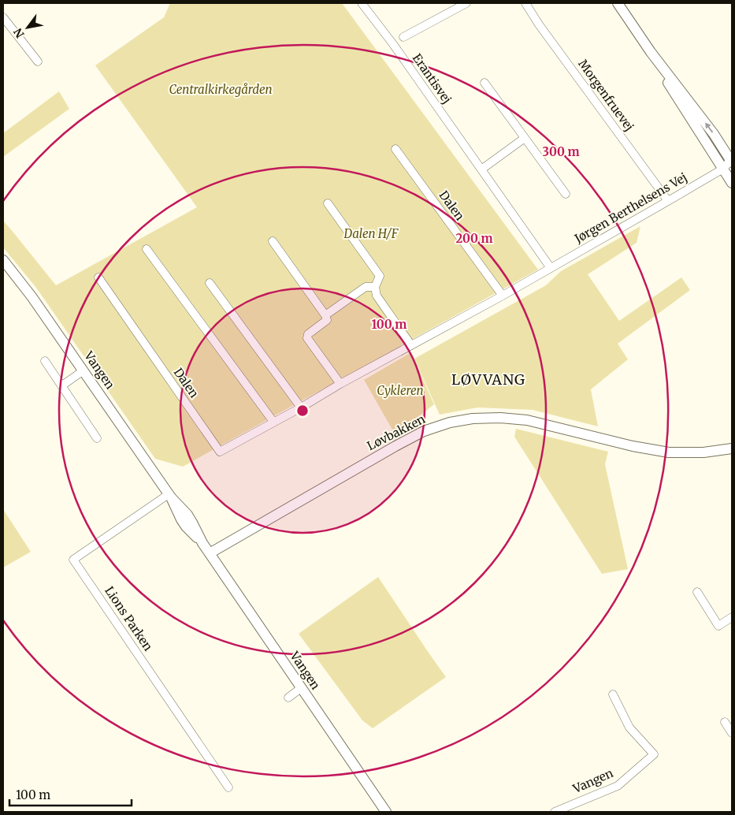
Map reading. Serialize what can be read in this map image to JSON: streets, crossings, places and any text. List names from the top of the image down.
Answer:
{
  "streets": {
    "street": [
      "Erantisvej",
      "Morgenfruevej",
      "Dalen",
      "Jørgen Berthelsens Vej",
      "Vangen",
      "Løvbakken",
      "Lions Parken"
    ]
  },
  "crossings": [
    ["Erantisvej", "Dalen"],
    ["Erantisvej", "Jørgen Berthelsens Vej"],
    ["Morgenfruevej", "Jørgen Berthelsens Vej"],
    ["Dalen", "Jørgen Berthelsens Vej"],
    ["Vangen", "Løvbakken"],
    ["Vangen", "Lions Parken"]
  ],
  "districts": ["LØVVANG"],
  "parks": ["Centralkirkegården", "Dalen H/F", "Cykleren"],
  "scale_bar": "100 m",
  "north": "bottom left",
  "rings": ["300 m", "200 m", "100 m"]
}
